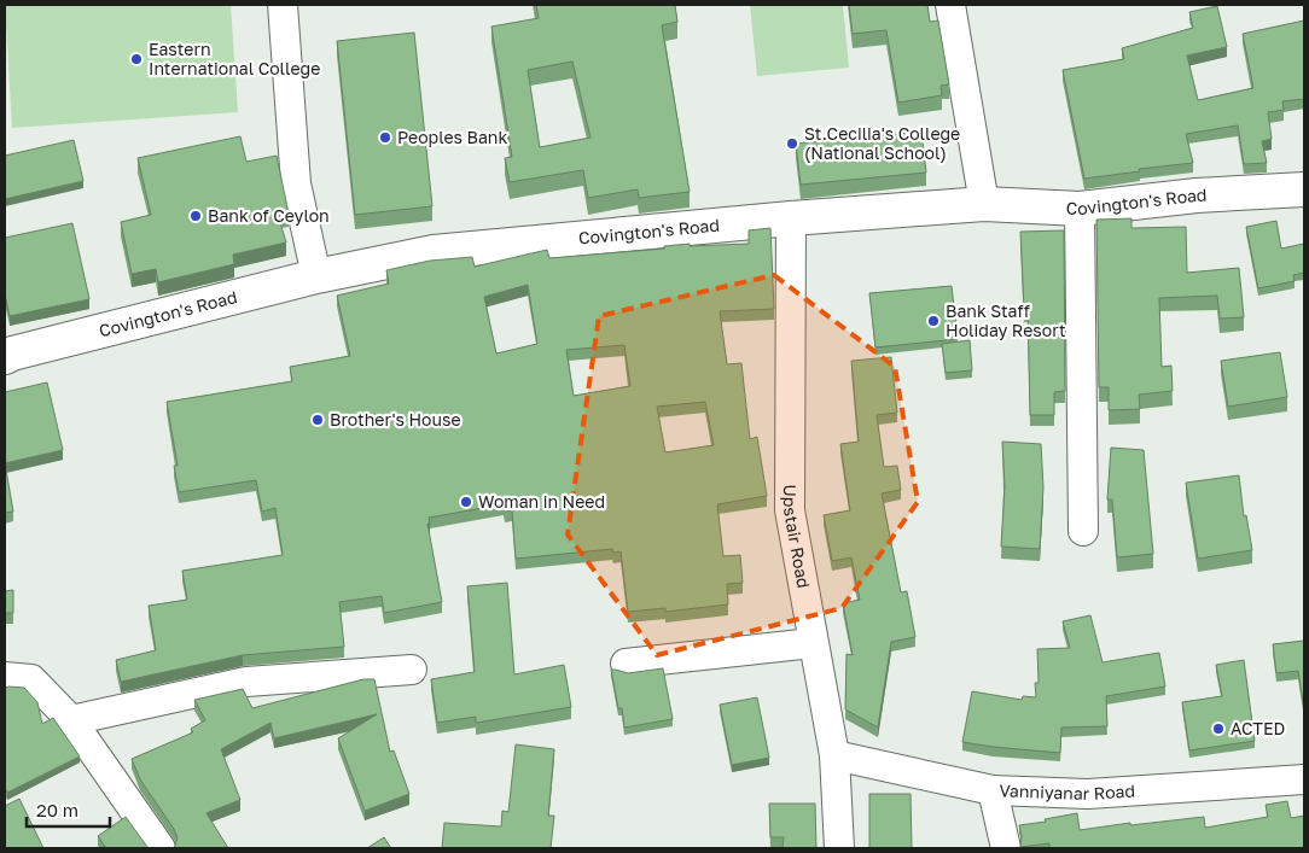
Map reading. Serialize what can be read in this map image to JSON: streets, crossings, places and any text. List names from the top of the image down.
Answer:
{
  "streets": {
    "main road": ["Covington's Road"],
    "street": ["Upstair Road", "Vanniyanar Road"]
  },
  "crossings": [
    ["Covington's Road", "Upstair Road"],
    ["Upstair Road", "Vanniyanar Road"]
  ],
  "places": [
    "Eastern International College",
    "Peoples Bank",
    "St.Cecilia's College (National School)",
    "Bank of Ceylon",
    "Bank Staff Holiday Resort",
    "Brother's House",
    "Woman in Need",
    "ACTED"
  ],
  "scale_bar": "20 m"
}
